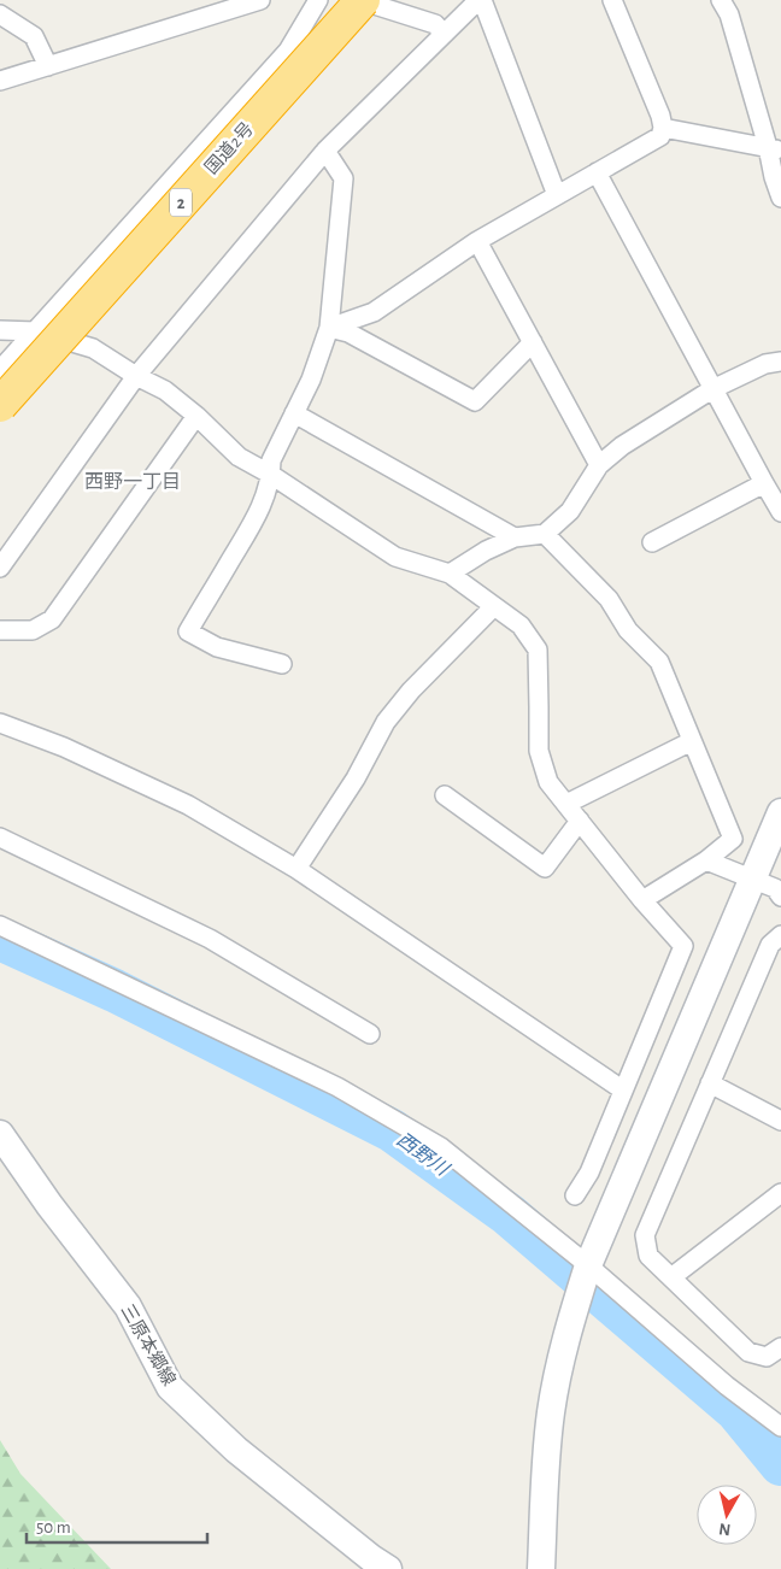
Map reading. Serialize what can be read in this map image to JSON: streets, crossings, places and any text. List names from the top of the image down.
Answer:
{
  "streets": {
    "highway": ["国道2号", "2"],
    "street": ["三原本郷線"]
  },
  "districts": ["西野一丁目"],
  "water": ["西野川"],
  "scale_bar": "50 m",
  "north": "bottom"
}
